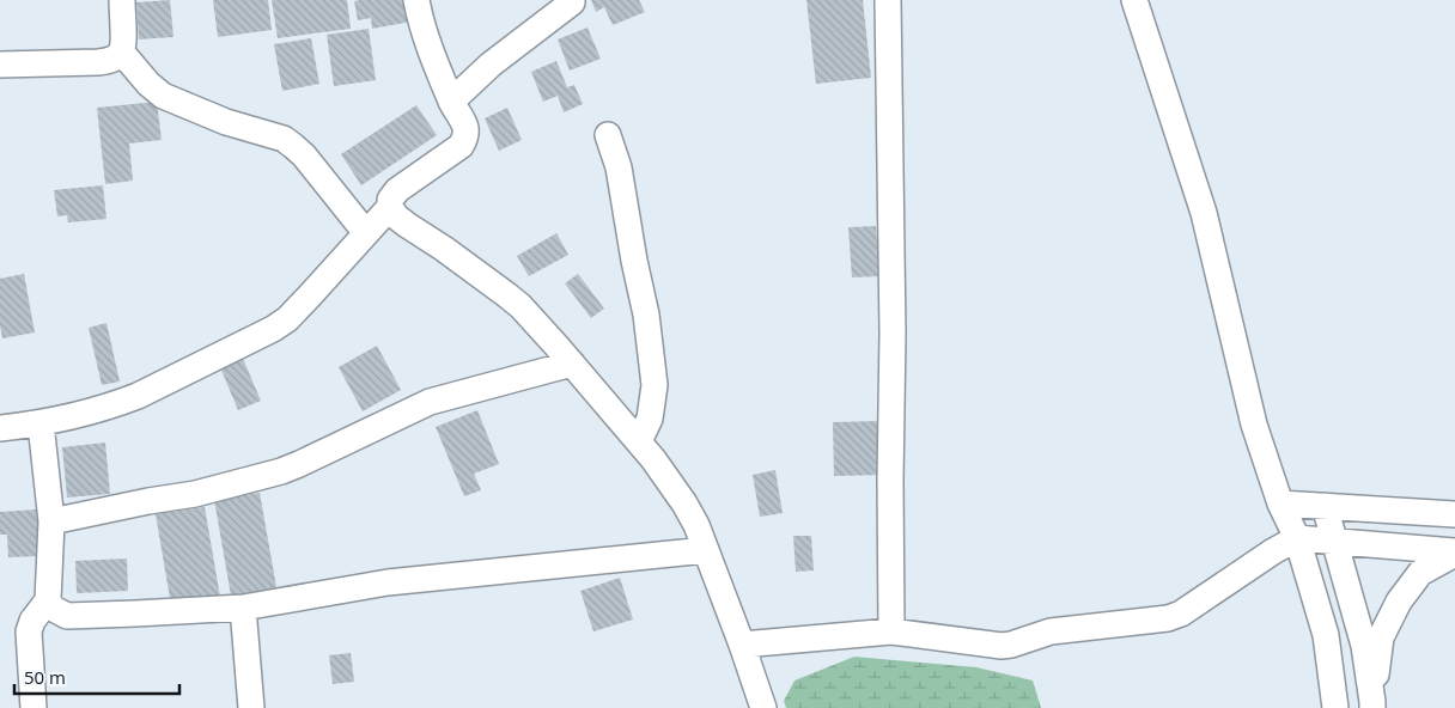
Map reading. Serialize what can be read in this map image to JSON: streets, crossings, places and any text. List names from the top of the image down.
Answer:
{
  "scale_bar": "50 m"
}
